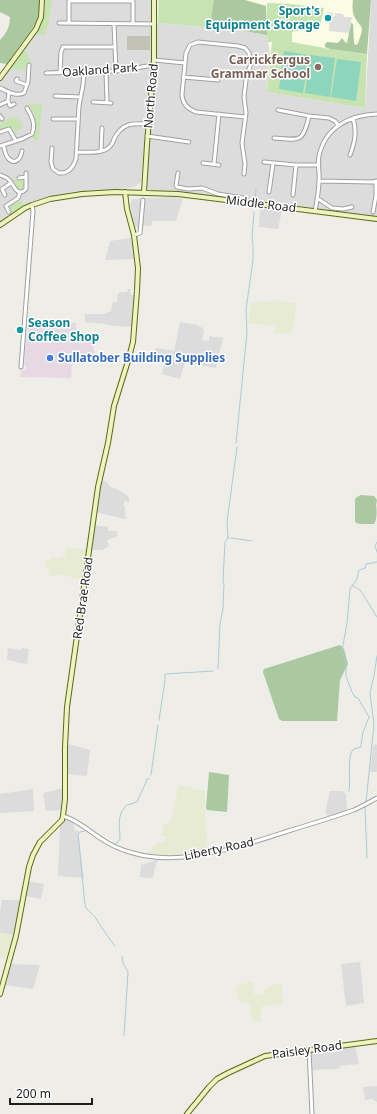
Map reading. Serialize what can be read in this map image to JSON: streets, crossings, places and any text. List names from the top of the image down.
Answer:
{
  "streets": {
    "street": [
      "Oakland Park",
      "North Road",
      "Middle Road",
      "Red Brae Road",
      "Liberty Road",
      "Paisley Road"
    ]
  },
  "crossings": [
    ["Oakland Park", "North Road"],
    ["North Road", "Middle Road"],
    ["Middle Road", "Red Brae Road"],
    ["Red Brae Road", "Liberty Road"]
  ],
  "places": [
    "Sport's Equipment Storage",
    "Carrickfergus Grammar School",
    "Season Coffee Shop",
    "Sullatober Building Supplies"
  ],
  "scale_bar": "200 m"
}
